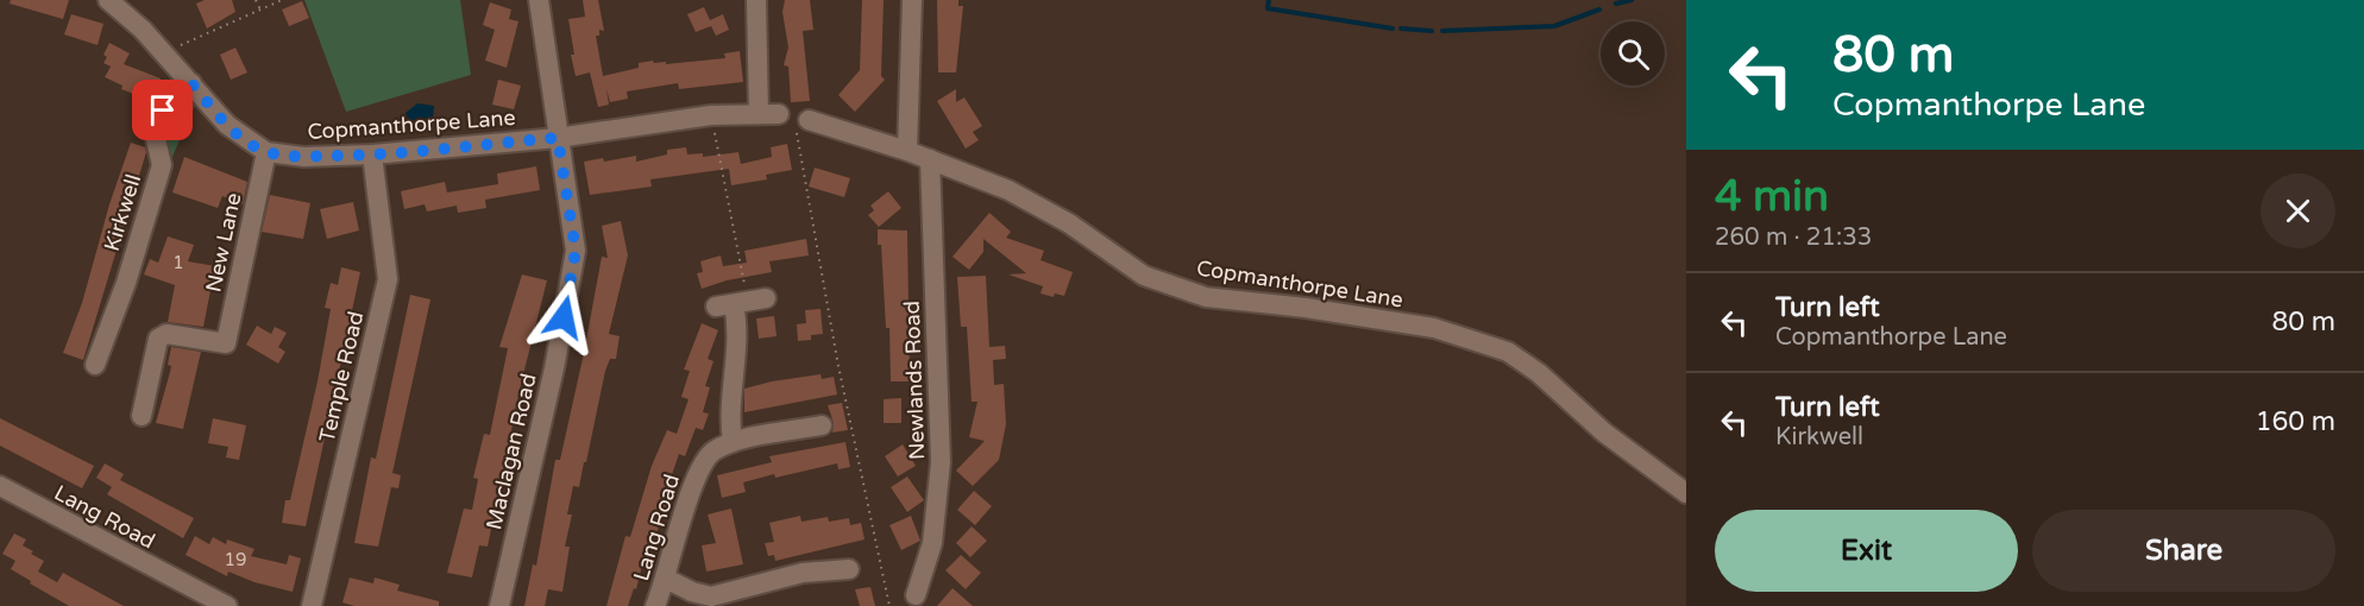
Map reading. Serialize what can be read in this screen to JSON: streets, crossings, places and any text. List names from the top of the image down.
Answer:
{
  "streets": {
    "street": [
      "Copmanthorpe Lane",
      "Kirkwell",
      "New Lane",
      "Temple Road",
      "Newlands Road",
      "Maclagan Road",
      "Lang Road"
    ]
  },
  "crossings": [
    ["Copmanthorpe Lane", "Kirkwell"],
    ["Copmanthorpe Lane", "New Lane"],
    ["Copmanthorpe Lane", "Temple Road"],
    ["Copmanthorpe Lane", "Newlands Road"],
    ["Copmanthorpe Lane", "Maclagan Road"]
  ],
  "house_numbers": ["1", "19"],
  "page": {
    "turn": ["80 m", "Copmanthorpe Lane"],
    "heading": ["4 min", "260 m · 21:33"],
    "list": [
      {
        "name": "Turn left",
        "note": "Copmanthorpe Lane",
        "value": "80 m"
      },
      {
        "name": "Turn left",
        "note": "Kirkwell",
        "value": "160 m"
      }
    ],
    "buttons": ["Exit", "Share"]
  }
}
